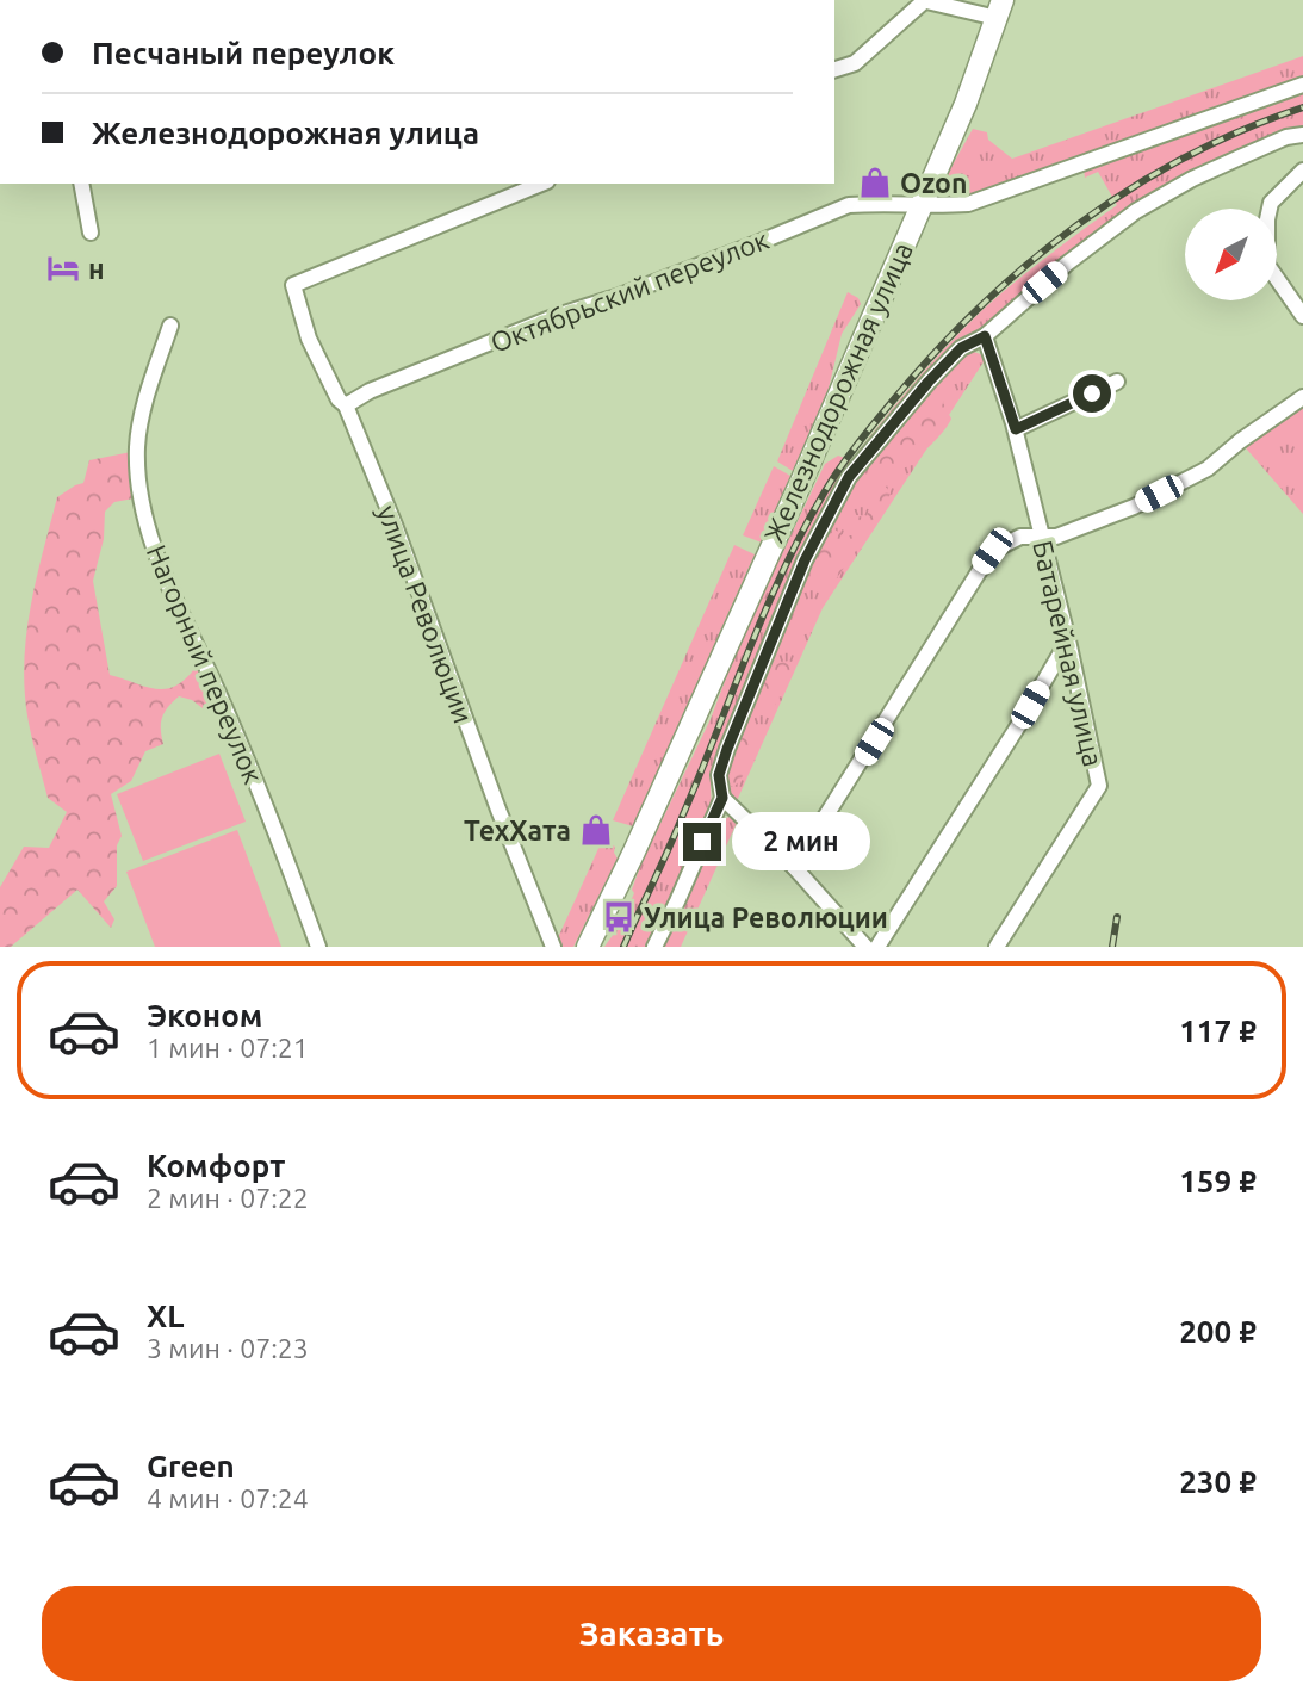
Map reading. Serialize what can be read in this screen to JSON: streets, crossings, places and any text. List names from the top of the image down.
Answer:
{
  "streets": {
    "main road": ["Железнодорожная улица"],
    "street": [
      "Октябрьский переулок",
      "улица Революции",
      "Батарейная улица",
      "Нагорный переулок"
    ]
  },
  "crossings": [
    ["Октябрьский переулок", "Железнодорожная улица"],
    ["Октябрьский переулок", "улица Революции"],
    ["Железнодорожная улица", "Батарейная улица"]
  ],
  "places": {
    "shop": ["Ozon", "ТехХата"],
    "hotel": ["н"],
    "bus stop": ["Улица Революции"]
  },
  "north": "bottom left",
  "page": {
    "banner": ["Песчаный переулок", "Железнодорожная улица"],
    "bubble": "2 мин",
    "list": [
      {
        "name": "Эконом",
        "note": "1 мин · 07:21",
        "value": "117 ₽"
      },
      {
        "name": "Комфорт",
        "note": "2 мин · 07:22",
        "value": "159 ₽"
      },
      {
        "name": "XL",
        "note": "3 мин · 07:23",
        "value": "200 ₽"
      },
      {
        "name": "Green",
        "note": "4 мин · 07:24",
        "value": "230 ₽"
      }
    ],
    "buttons": "Заказать"
  }
}
